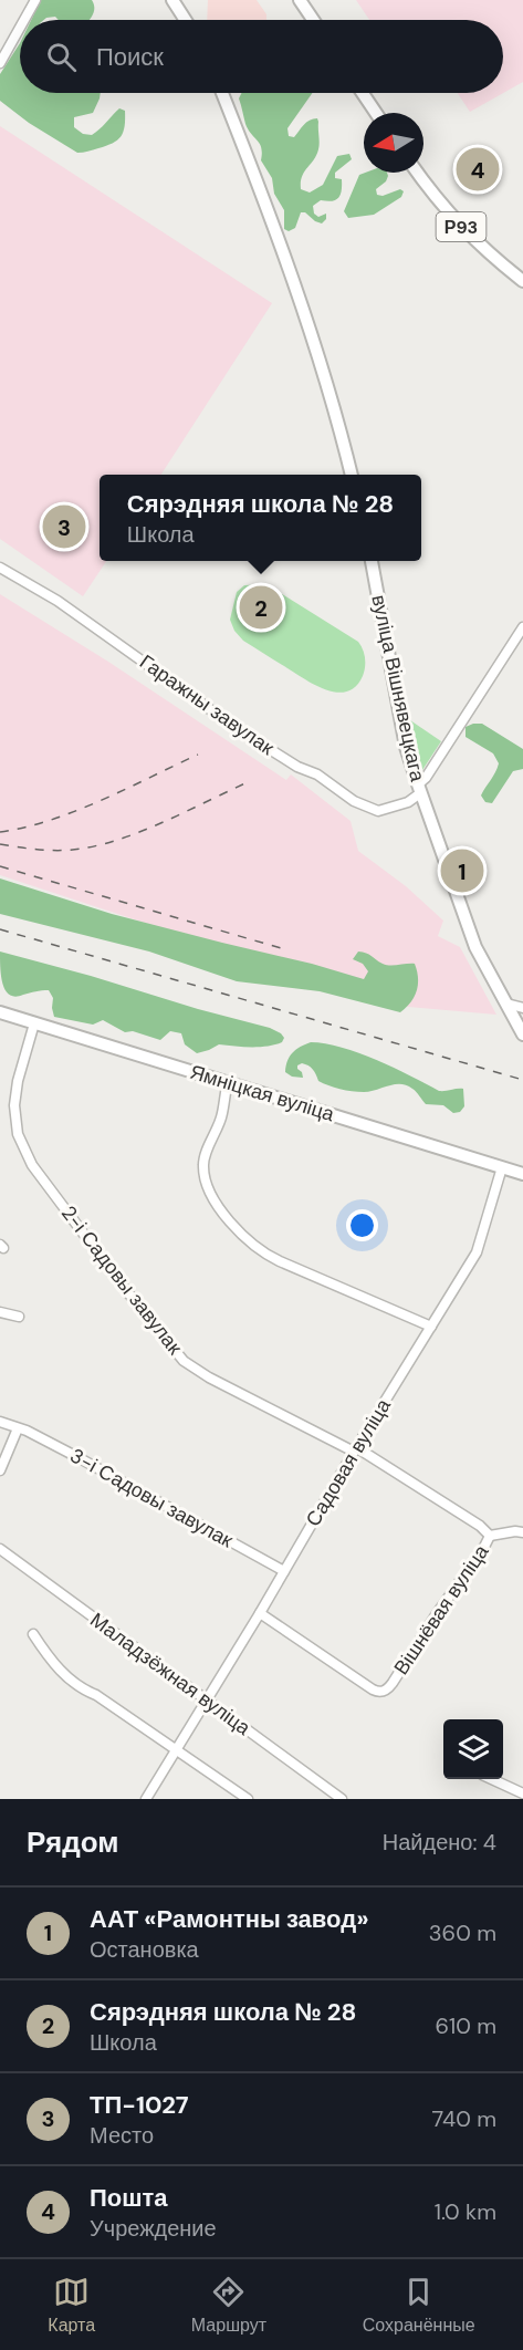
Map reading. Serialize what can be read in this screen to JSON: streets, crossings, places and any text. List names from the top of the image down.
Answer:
{
  "streets": {
    "main road": ["Р93", "вуліца Вішнявецкага", "Ямніцкая вуліца"],
    "street": [
      "Гаражны завулак",
      "2-і Садовы завулак",
      "Садовая вуліца",
      "3-і Садовы завулак",
      "Вішнёвая вуліца",
      "Маладзёжная вуліца"
    ]
  },
  "crossings": [
    ["вуліца Вішнявецкага", "Гаражны завулак"],
    ["Ямніцкая вуліца", "2-і Садовы завулак"],
    ["Ямніцкая вуліца", "Садовая вуліца"],
    ["2-і Садовы завулак", "Садовая вуліца"],
    ["2-і Садовы завулак", "Вішнёвая вуліца"],
    ["Садовая вуліца", "3-і Садовы завулак"],
    ["Садовая вуліца", "Вішнёвая вуліца"],
    ["Садовая вуліца", "Маладзёжная вуліца"]
  ],
  "north": "left",
  "page": {
    "search": "Поиск",
    "pins": [
      "4",
      "3",
      "2",
      "1"
    ],
    "popup": ["Сярэдняя школа № 28", "Школа"],
    "heading": ["Рядом", "Найдено: 4"],
    "list": [
      {
        "mark": "1",
        "name": "ААТ «Рамонтны завод»",
        "note": "Остановка",
        "value": "360 m"
      },
      {
        "mark": "2",
        "name": "Сярэдняя школа № 28",
        "note": "Школа",
        "value": "610 m"
      },
      {
        "mark": "3",
        "name": "ТП-1027",
        "note": "Место",
        "value": "740 m"
      },
      {
        "mark": "4",
        "name": "Пошта",
        "note": "Учреждение",
        "value": "1.0 km"
      }
    ],
    "nav": ["Карта", "Маршрут", "Сохранённые"]
  }
}
